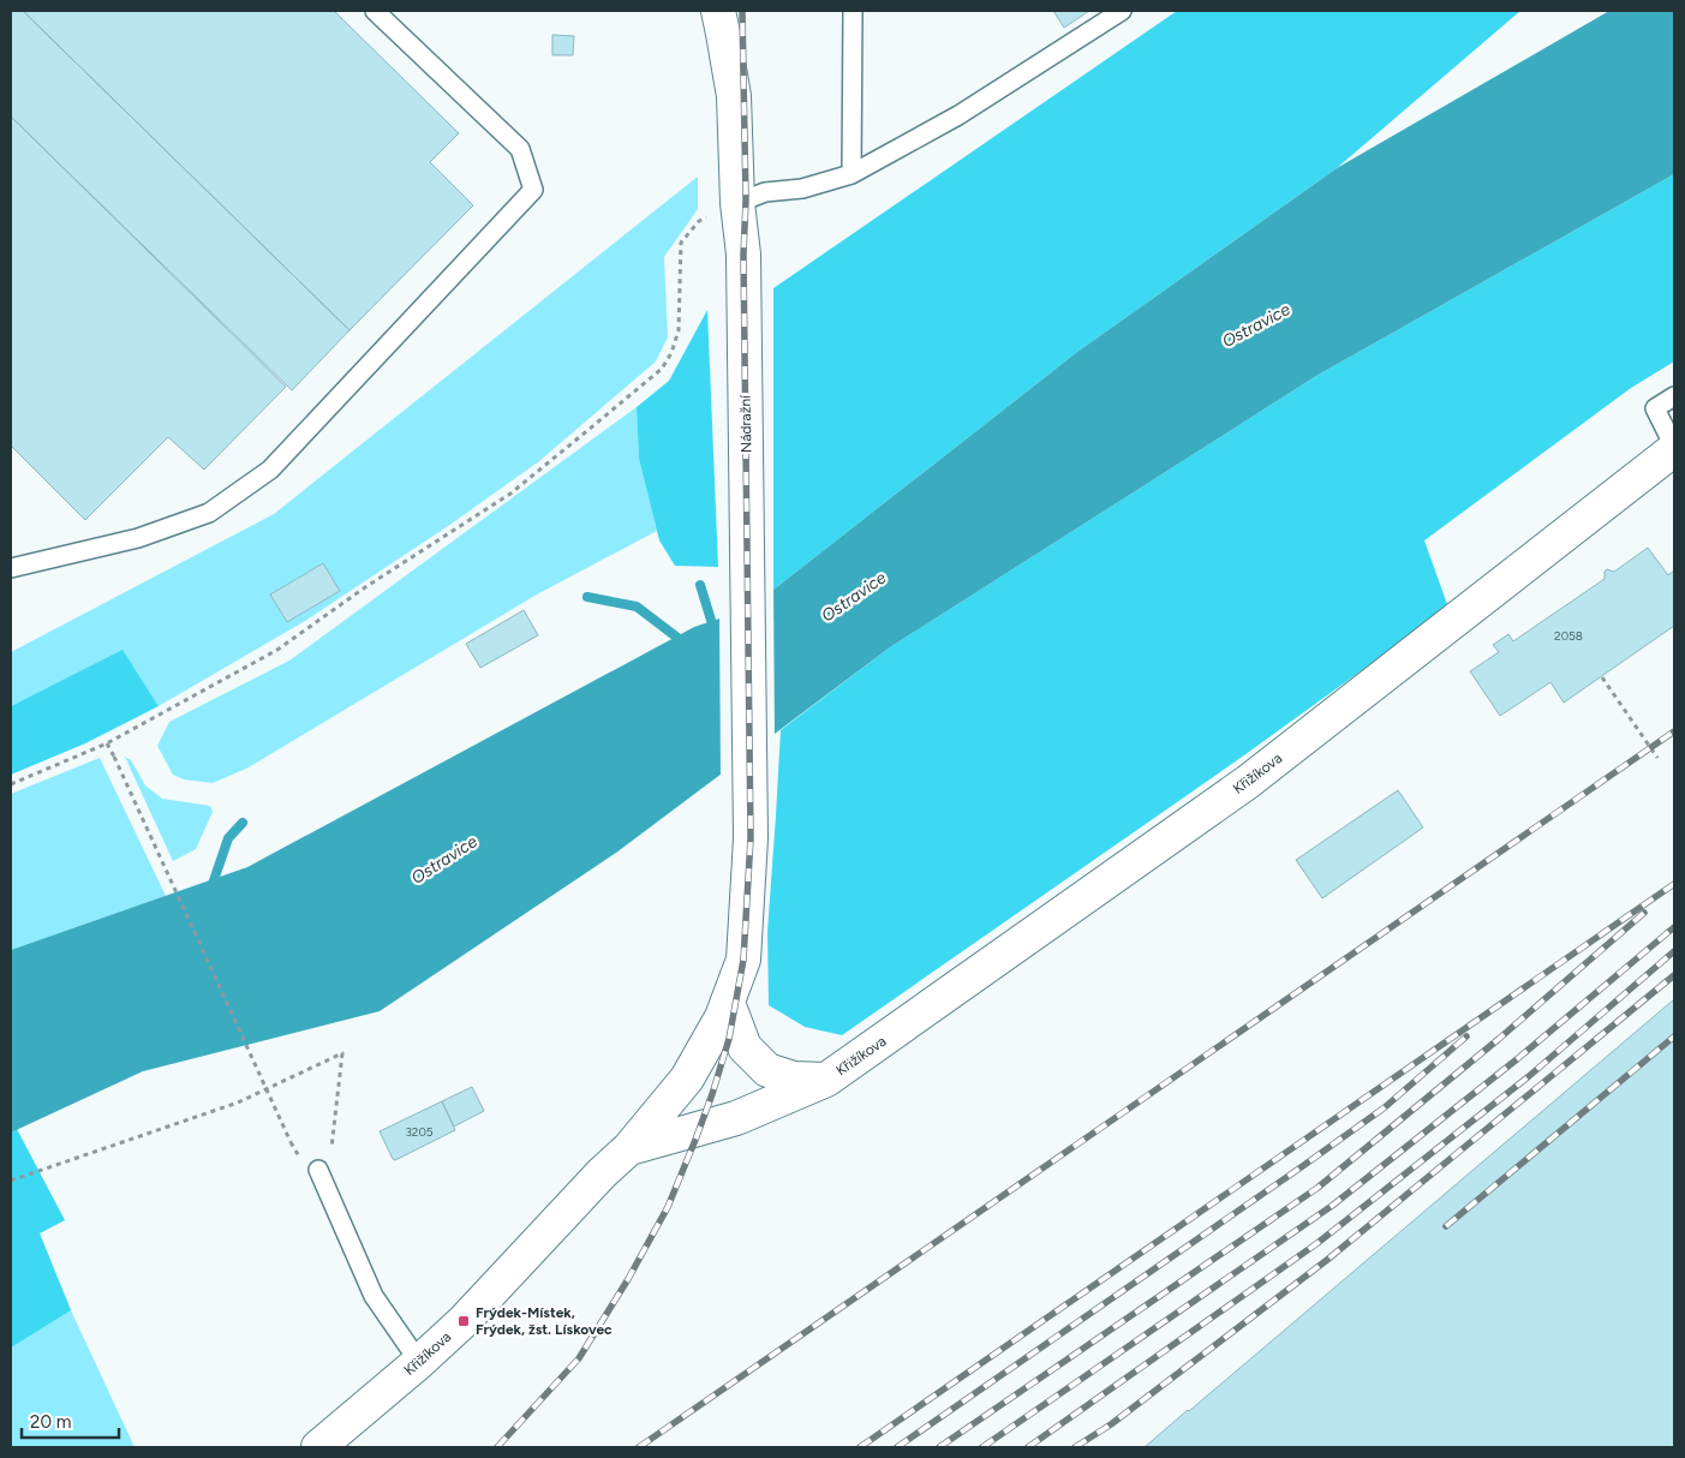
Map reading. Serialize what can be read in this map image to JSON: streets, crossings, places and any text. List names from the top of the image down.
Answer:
{
  "streets": {
    "street": ["Nádražní", "Křižíkova"]
  },
  "crossings": [
    ["Nádražní", "Křižíkova"]
  ],
  "water": ["Ostravice"],
  "places": {
    "transit": ["Frýdek-Místek, Frýdek, žst. Lískovec"]
  },
  "house_numbers": ["2058", "3205"],
  "scale_bar": "20 m"
}
